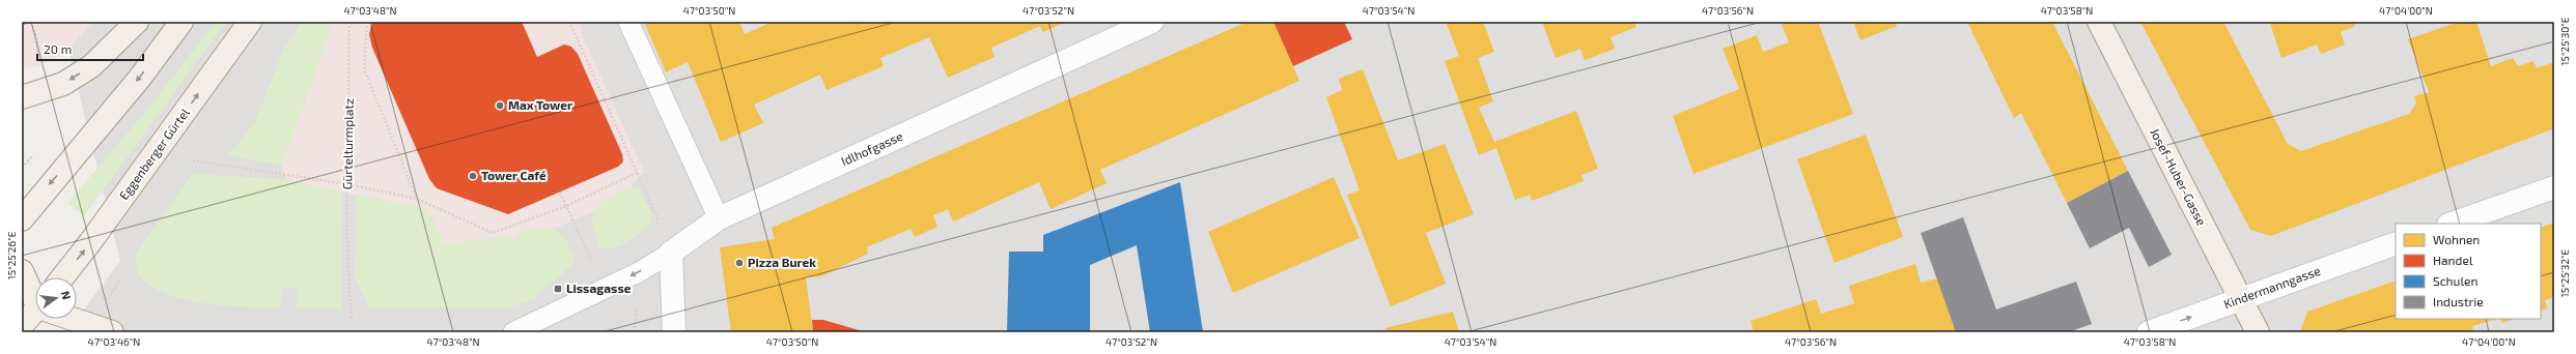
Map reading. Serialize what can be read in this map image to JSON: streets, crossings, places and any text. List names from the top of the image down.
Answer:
{
  "streets": {
    "main road": ["Eggenberger Gürtel", "Josef-Huber-Gasse"],
    "street": ["Idlhofgasse", "Kindermanngasse"],
    "path": ["Gürtelturmplatz"]
  },
  "crossings": [
    ["Josef-Huber-Gasse", "Kindermanngasse"]
  ],
  "one_way": ["Kindermanngasse"],
  "places": {
    "other": ["Max Tower", "Tower Café", "Pizza Burek"],
    "transit": ["Lissagasse"]
  },
  "legend": [
    "Wohnen",
    "Handel",
    "Schulen",
    "Industrie"
  ],
  "scale_bar": "20 m",
  "north": "right",
  "coordinates": [
    "47°03'48\"N",
    "47°03'50\"N",
    "47°03'52\"N",
    "47°03'54\"N",
    "47°03'56\"N",
    "47°03'58\"N",
    "47°04'00\"N",
    "15°25'30\"E",
    "15°25'26\"E",
    "15°25'32\"E",
    "47°03'46\"N"
  ]
}
